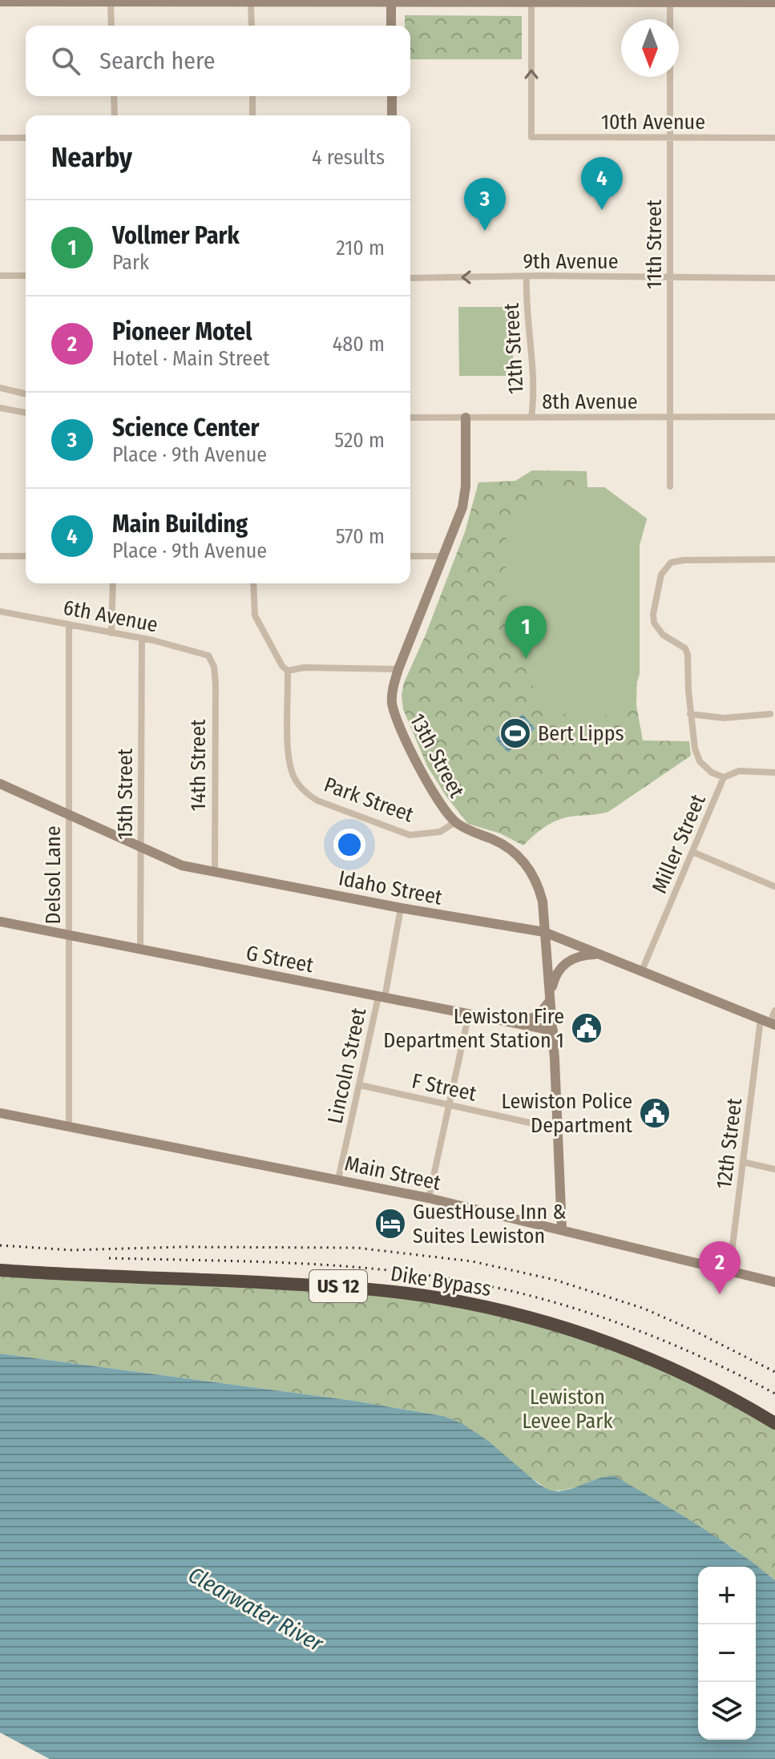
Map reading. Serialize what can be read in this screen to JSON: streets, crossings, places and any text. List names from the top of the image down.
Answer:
{
  "streets": {
    "highway": ["Dike Bypass", "US 12"],
    "street": [
      "10th Avenue",
      "11th Street",
      "9th Avenue",
      "12th Street",
      "8th Avenue",
      "6th Avenue",
      "13th Street",
      "14th Street",
      "15th Street",
      "Park Street",
      "Miller Street",
      "Delsol Lane",
      "Idaho Street",
      "G Street",
      "Lincoln Street",
      "F Street",
      "Main Street"
    ]
  },
  "crossings": [
    ["10th Avenue", "11th Street"],
    ["11th Street", "9th Avenue"],
    ["11th Street", "8th Avenue"],
    ["9th Avenue", "12th Street"],
    ["12th Street", "8th Avenue"],
    ["12th Street", "Idaho Street"],
    ["12th Street", "Main Street"],
    ["8th Avenue", "13th Street"],
    ["6th Avenue", "14th Street"],
    ["6th Avenue", "15th Street"],
    ["6th Avenue", "Delsol Lane"],
    ["13th Street", "Park Street"],
    ["13th Street", "Idaho Street"],
    ["13th Street", "G Street"],
    ["13th Street", "F Street"],
    ["13th Street", "Main Street"],
    ["14th Street", "Idaho Street"],
    ["15th Street", "Idaho Street"],
    ["15th Street", "G Street"],
    ["Miller Street", "Idaho Street"],
    ["Delsol Lane", "Idaho Street"],
    ["Delsol Lane", "G Street"],
    ["Delsol Lane", "Main Street"],
    ["Idaho Street", "Lincoln Street"],
    ["G Street", "Lincoln Street"],
    ["Lincoln Street", "F Street"],
    ["Lincoln Street", "Main Street"]
  ],
  "water": ["Clearwater River"],
  "parks": ["Lewiston Levee Park"],
  "places": {
    "sports": ["Bert Lipps"],
    "public building": ["Lewiston Fire Department Station 1", "Lewiston Police Department"],
    "hotel": ["GuestHouse Inn & Suites Lewiston"]
  },
  "north": "bottom",
  "page": {
    "search": "Search here",
    "heading": ["Nearby", "4 results"],
    "pins": [
      "4",
      "3",
      "1",
      "2"
    ],
    "list": [
      {
        "mark": "1",
        "name": "Vollmer Park",
        "note": "Park",
        "value": "210 m"
      },
      {
        "mark": "2",
        "name": "Pioneer Motel",
        "note": "Hotel · Main Street",
        "value": "480 m"
      },
      {
        "mark": "3",
        "name": "Science Center",
        "note": "Place · 9th Avenue",
        "value": "520 m"
      },
      {
        "mark": "4",
        "name": "Main Building",
        "note": "Place · 9th Avenue",
        "value": "570 m"
      }
    ],
    "map_buttons": ["+", "−"]
  }
}
